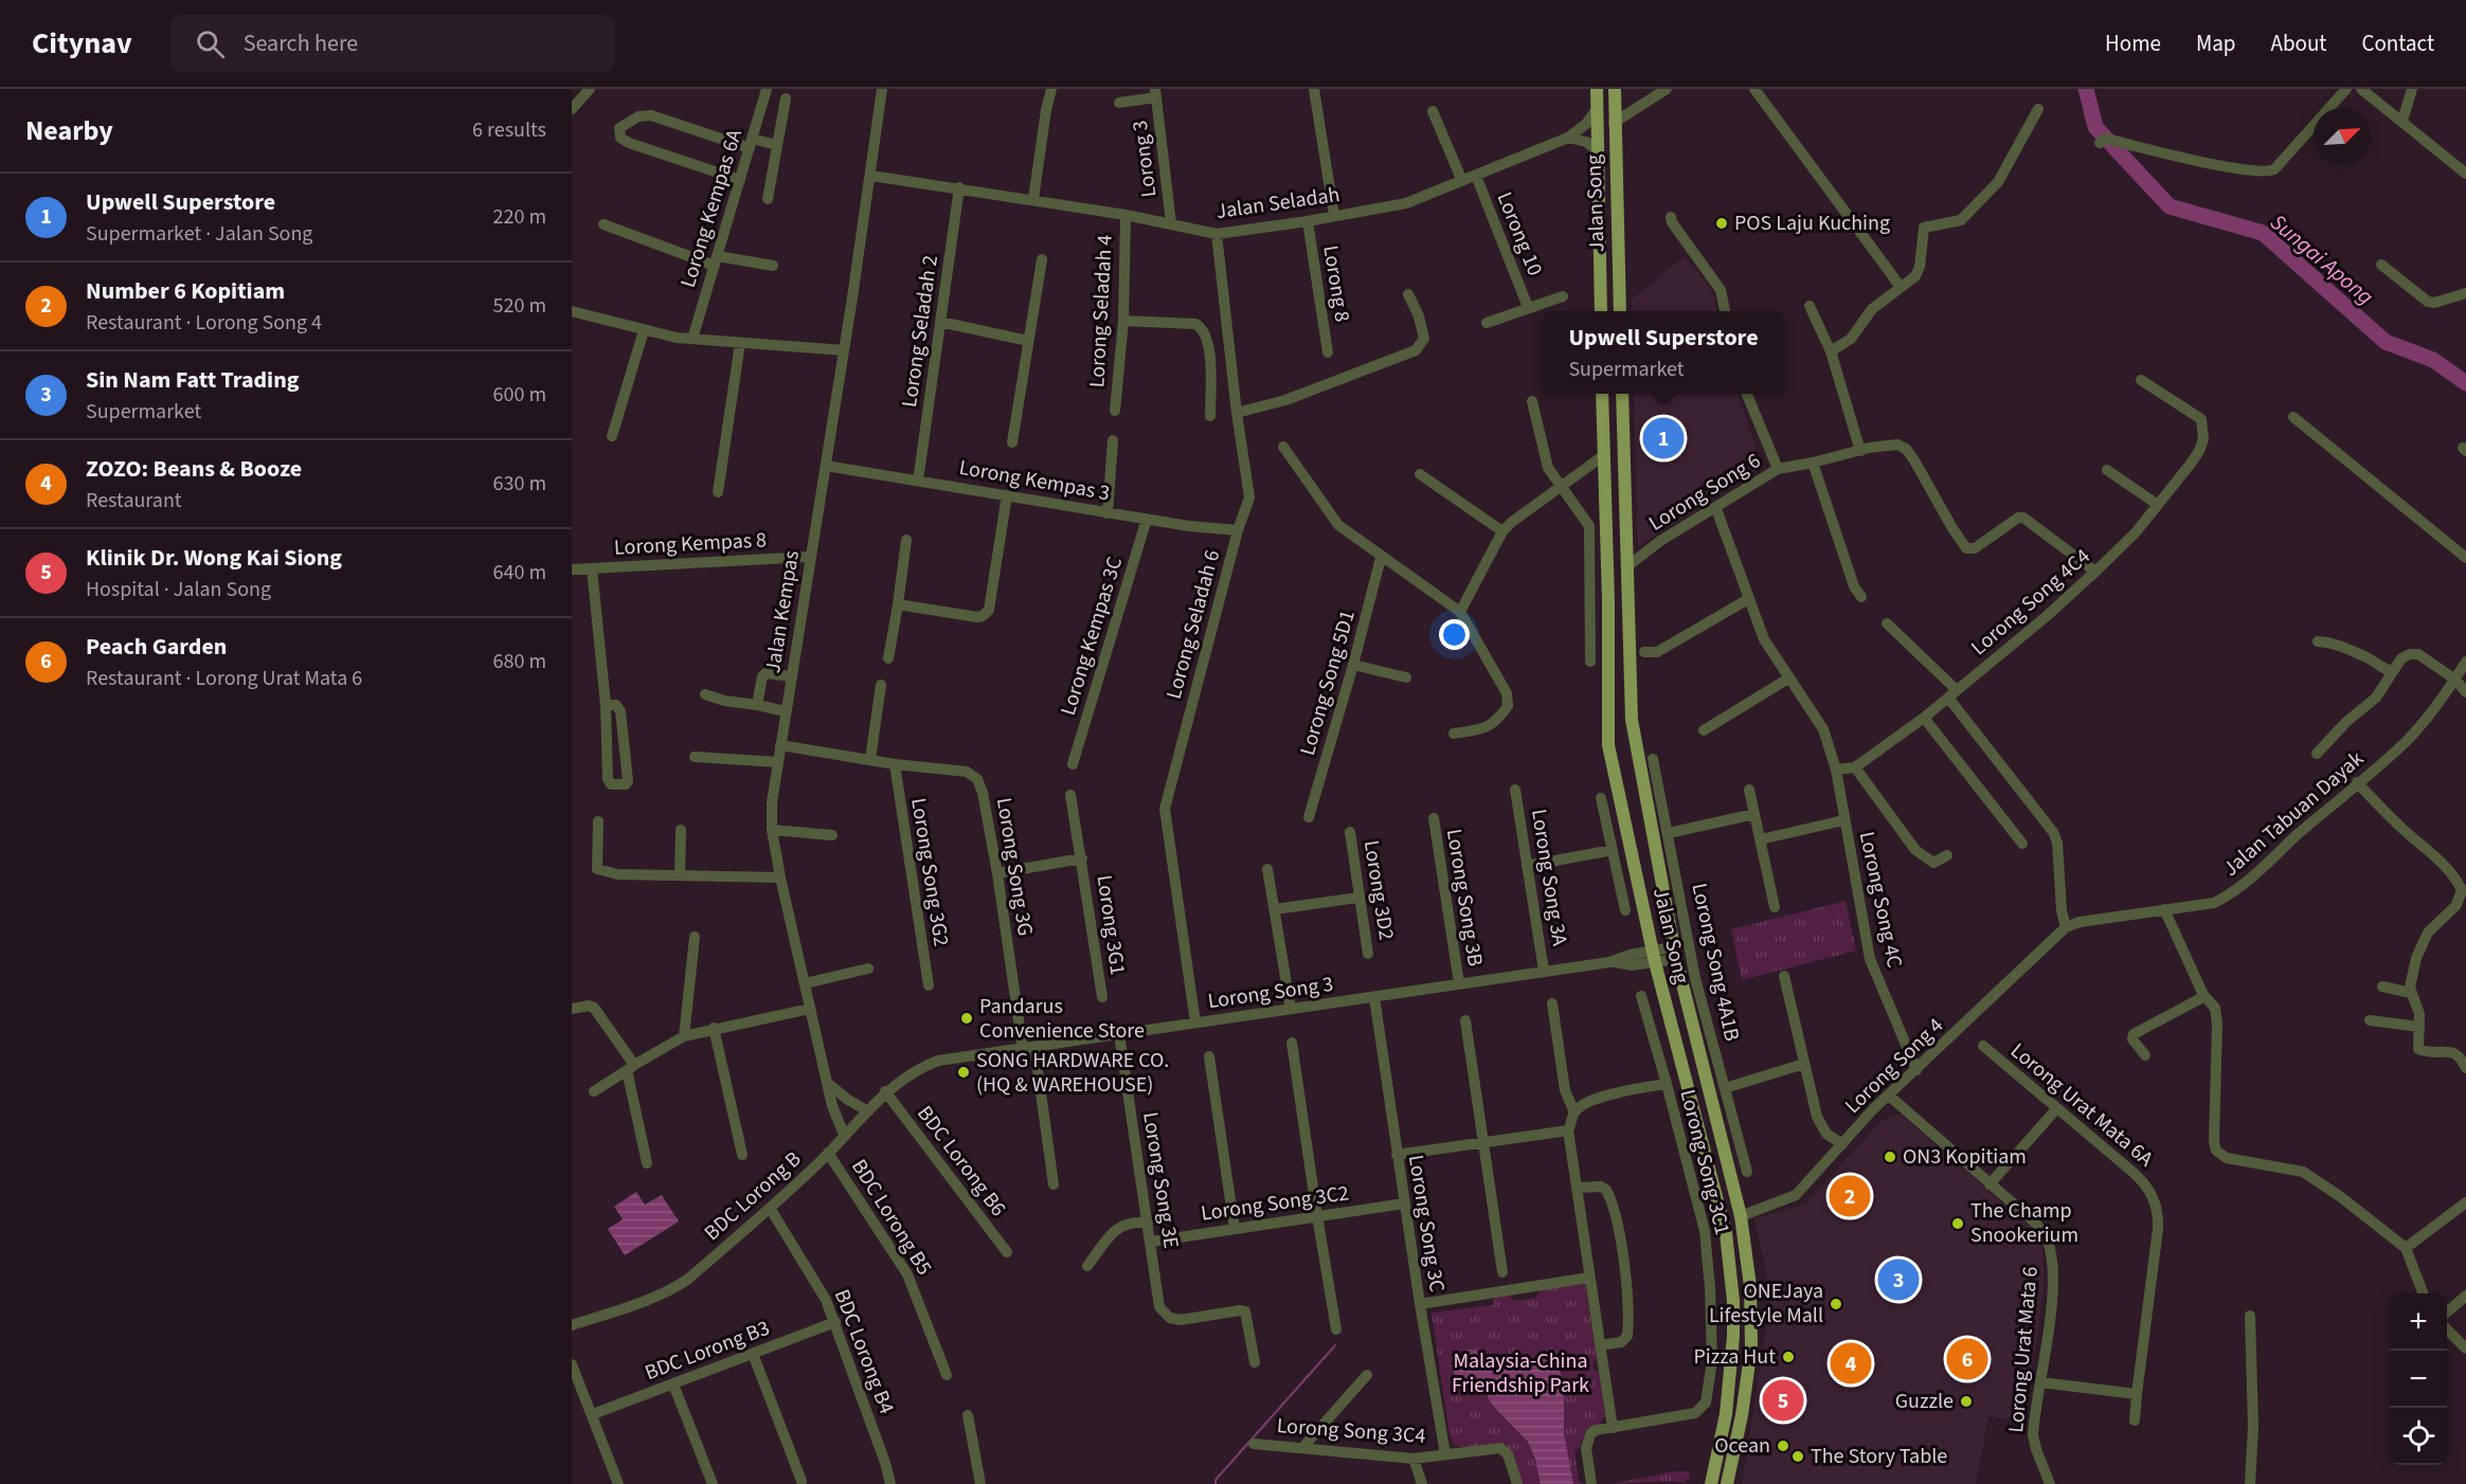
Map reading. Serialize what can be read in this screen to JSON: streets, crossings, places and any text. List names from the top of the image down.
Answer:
{
  "streets": {
    "main road": ["Jalan Song"],
    "street": [
      "Lorong 3",
      "Jalan Seladah",
      "Lorong Kempas 6A",
      "Lorong 10",
      "Lorong 8",
      "Lorong Seladah 4",
      "Lorong Seladah 2",
      "Lorong Kempas 3",
      "Lorong Song 6",
      "Lorong Kempas 8",
      "Lorong Song 4C4",
      "Jalan Kempas",
      "Lorong Seladah 6",
      "Lorong Kempas 3C",
      "Lorong Song 5D1",
      "Jalan Tabuan Dayak",
      "Lorong Song 3G",
      "Lorong Song 3G2",
      "Lorong Song 3A",
      "Lorong 3D2",
      "Lorong Song 3B",
      "Lorong Song 4C",
      "Lorong 3G1",
      "Lorong Song 4A1B",
      "Lorong Song 3",
      "Lorong Song 4",
      "Lorong Urat Mata 6A",
      "BDC Lorong B6",
      "Lorong Song 3C1",
      "Lorong Song 3E",
      "BDC Lorong B",
      "Lorong Song 3C2",
      "BDC Lorong B5",
      "Lorong Song 3C",
      "Lorong Urat Mata 6",
      "BDC Lorong B3",
      "BDC Lorong B4",
      "Lorong Song 3C4"
    ]
  },
  "crossings": [
    ["Lorong 3", "Jalan Seladah"],
    ["Jalan Seladah", "Jalan Song"],
    ["Jalan Seladah", "Lorong 10"],
    ["Jalan Seladah", "Lorong 8"],
    ["Jalan Seladah", "Lorong Seladah 4"],
    ["Jalan Seladah", "Lorong Seladah 2"],
    ["Jalan Seladah", "Jalan Kempas"],
    ["Jalan Seladah", "Lorong Seladah 6"],
    ["Jalan Song", "Lorong Song 6"],
    ["Jalan Song", "Lorong Song 3"],
    ["Jalan Song", "Lorong Song 4"],
    ["Lorong Seladah 2", "Lorong Kempas 3"],
    ["Lorong Kempas 3", "Jalan Kempas"],
    ["Lorong Kempas 3", "Lorong Seladah 6"],
    ["Lorong Kempas 3", "Lorong Kempas 3C"],
    ["Lorong Song 6", "Lorong Song 4C4"],
    ["Lorong Song 6", "Lorong Song 4C"],
    ["Lorong Kempas 8", "Jalan Kempas"],
    ["Lorong Song 4C4", "Lorong Song 4C"],
    ["Jalan Kempas", "Lorong Song 3G"],
    ["Jalan Kempas", "BDC Lorong B"],
    ["Lorong Seladah 6", "Lorong Song 3"],
    ["Jalan Tabuan Dayak", "Lorong Song 4"],
    ["Lorong Song 3G", "Lorong Song 3G2"],
    ["Lorong Song 3G", "Lorong 3G1"],
    ["Lorong Song 3G", "Lorong Song 3"],
    ["Lorong Song 3A", "Lorong Song 3"],
    ["Lorong Song 3B", "Lorong Song 3"],
    ["Lorong Song 4C", "Lorong Song 4"],
    ["Lorong Song 3", "Lorong Song 3E"],
    ["Lorong Song 3", "BDC Lorong B"],
    ["Lorong Song 3", "Lorong Song 3C"],
    ["Lorong Song 4", "Lorong Urat Mata 6"],
    ["BDC Lorong B6", "BDC Lorong B"],
    ["Lorong Song 3E", "Lorong Song 3C2"],
    ["BDC Lorong B", "BDC Lorong B5"],
    ["BDC Lorong B", "BDC Lorong B4"],
    ["Lorong Song 3C2", "Lorong Song 3C"],
    ["Lorong Song 3C", "Lorong Song 3C4"],
    ["BDC Lorong B3", "BDC Lorong B4"]
  ],
  "water": ["Sungai Apong"],
  "parks": ["Malaysia-China Friendship Park"],
  "places": [
    "POS Laju Kuching",
    "Pandarus Convenience Store",
    "SONG HARDWARE CO. (HQ & WAREHOUSE)",
    "ON3 Kopitiam",
    "The Champ Snookerium",
    "ONEJaya Lifestyle Mall",
    "Pizza Hut",
    "Guzzle",
    "Ocean",
    "The Story Table"
  ],
  "north": "top right",
  "page": {
    "header": "Citynav",
    "search": "Search here",
    "nav": [
      "Home",
      "Map",
      "About",
      "Contact"
    ],
    "heading": ["Nearby", "6 results"],
    "list": [
      {
        "mark": "1",
        "name": "Upwell Superstore",
        "note": "Supermarket · Jalan Song",
        "value": "220 m"
      },
      {
        "mark": "2",
        "name": "Number 6 Kopitiam",
        "note": "Restaurant · Lorong Song 4",
        "value": "520 m"
      },
      {
        "mark": "3",
        "name": "Sin Nam Fatt Trading",
        "note": "Supermarket",
        "value": "600 m"
      },
      {
        "mark": "4",
        "name": "ZOZO: Beans & Booze",
        "note": "Restaurant",
        "value": "630 m"
      },
      {
        "mark": "5",
        "name": "Klinik Dr. Wong Kai Siong",
        "note": "Hospital · Jalan Song",
        "value": "640 m"
      },
      {
        "mark": "6",
        "name": "Peach Garden",
        "note": "Restaurant · Lorong Urat Mata 6",
        "value": "680 m"
      }
    ],
    "popup": ["Upwell Superstore", "Supermarket"],
    "pins": [
      "1",
      "2",
      "3",
      "6",
      "4",
      "5"
    ],
    "map_buttons": ["+", "−"]
  }
}
